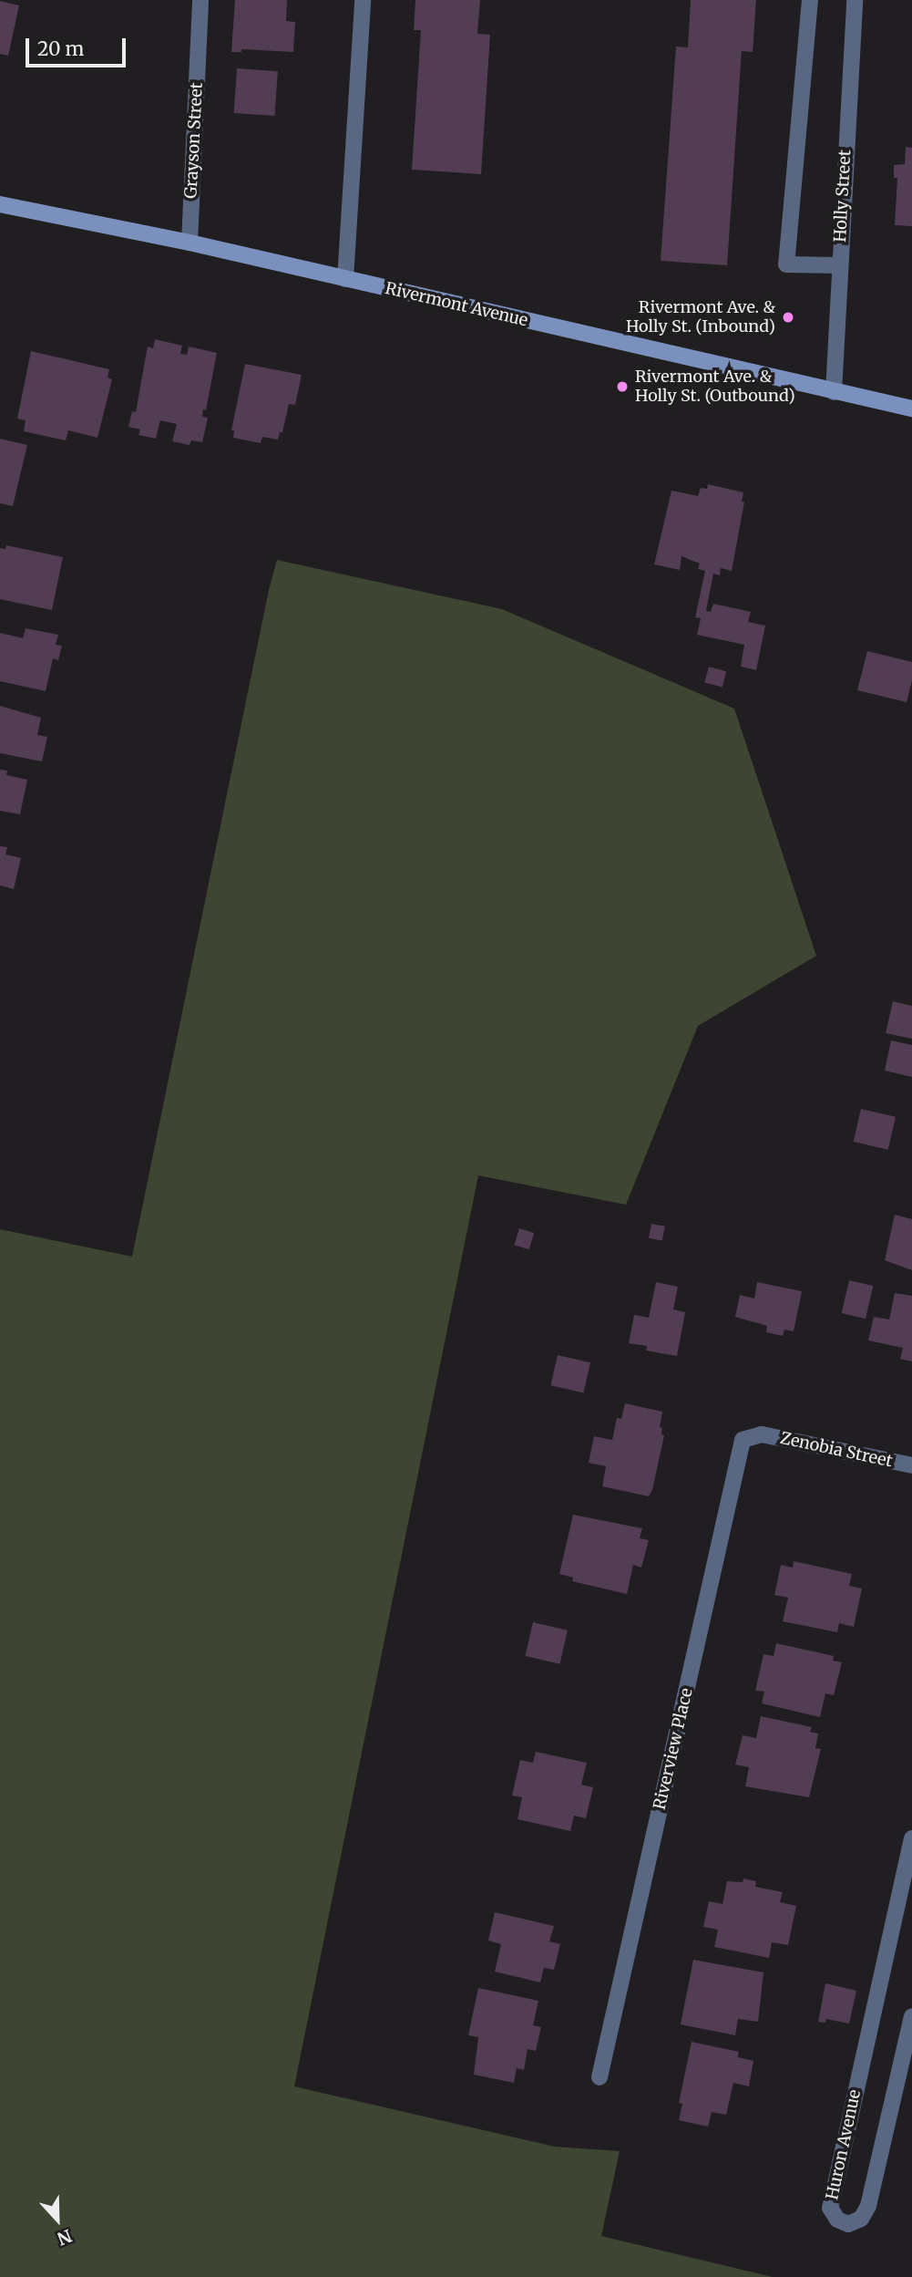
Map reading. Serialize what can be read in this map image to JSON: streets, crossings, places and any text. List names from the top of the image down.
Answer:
{
  "streets": {
    "main road": ["Rivermont Avenue"],
    "street": [
      "Grayson Street",
      "Holly Street",
      "Zenobia Street",
      "Riverview Place",
      "Huron Avenue"
    ]
  },
  "crossings": [
    ["Grayson Street", "Rivermont Avenue"],
    ["Holly Street", "Rivermont Avenue"],
    ["Zenobia Street", "Riverview Place"]
  ],
  "places": ["Rivermont Ave. & Holly St. (Inbound)", "Rivermont Ave. & Holly St. (Outbound)"],
  "scale_bar": "20 m",
  "north": "bottom"
}
